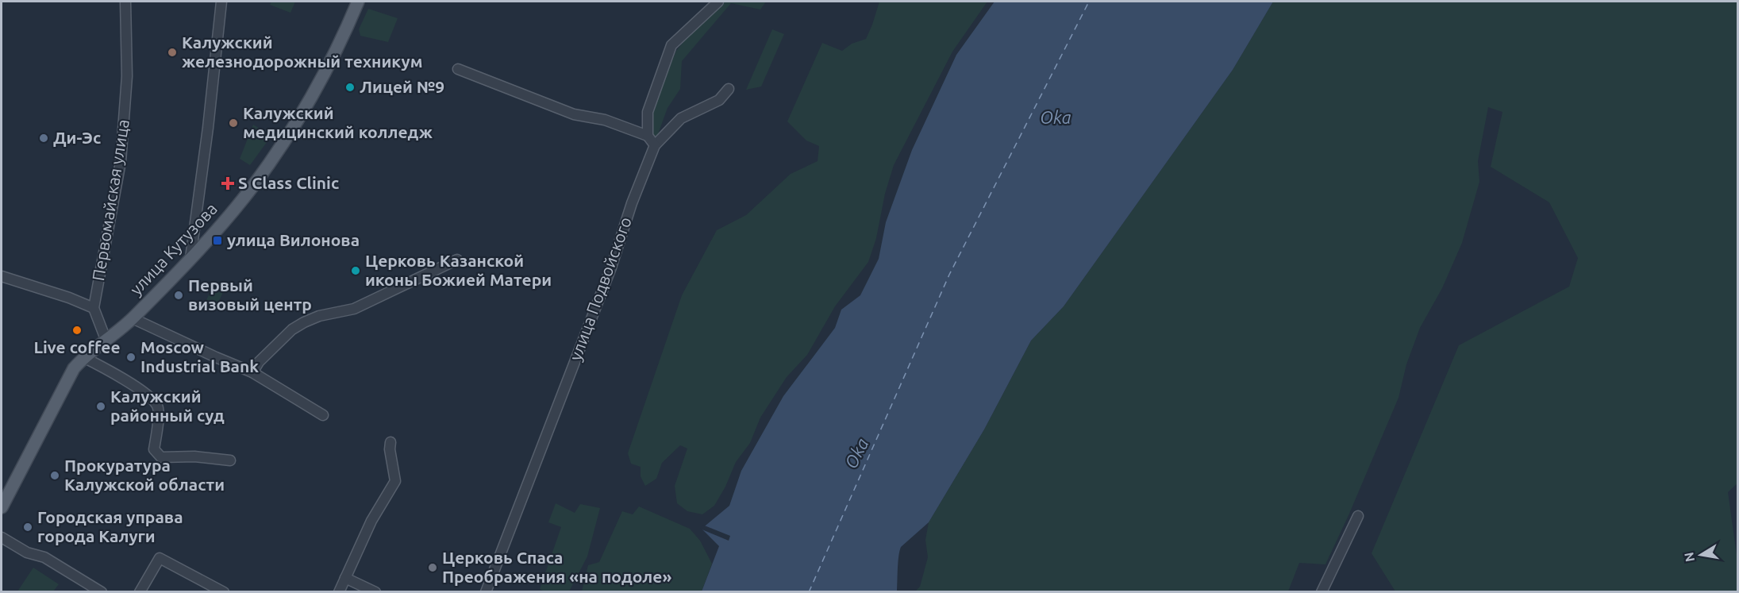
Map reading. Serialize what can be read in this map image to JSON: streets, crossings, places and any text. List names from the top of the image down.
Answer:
{
  "streets": {
    "main road": ["улица Кутузова"],
    "street": ["Первомайская улица", "улица Подвойского"]
  },
  "water": ["Oka"],
  "places": {
    "other": [
      "Калужский железнодорожный техникум",
      "Лицей №9",
      "Калужский медицинский колледж",
      "Ди-Эс",
      "Церковь Казанской иконы Божией Матери",
      "Первый визовый центр",
      "Live coffee",
      "Moscow Industrial Bank",
      "Калужский районный суд",
      "Прокуратура Калужской области",
      "Городская управа города Калуги",
      "Церковь Спаса Преображения «на подоле»"
    ],
    "health": ["S Class Clinic"],
    "transit": ["улица Вилонова"]
  },
  "north": "left"
}
